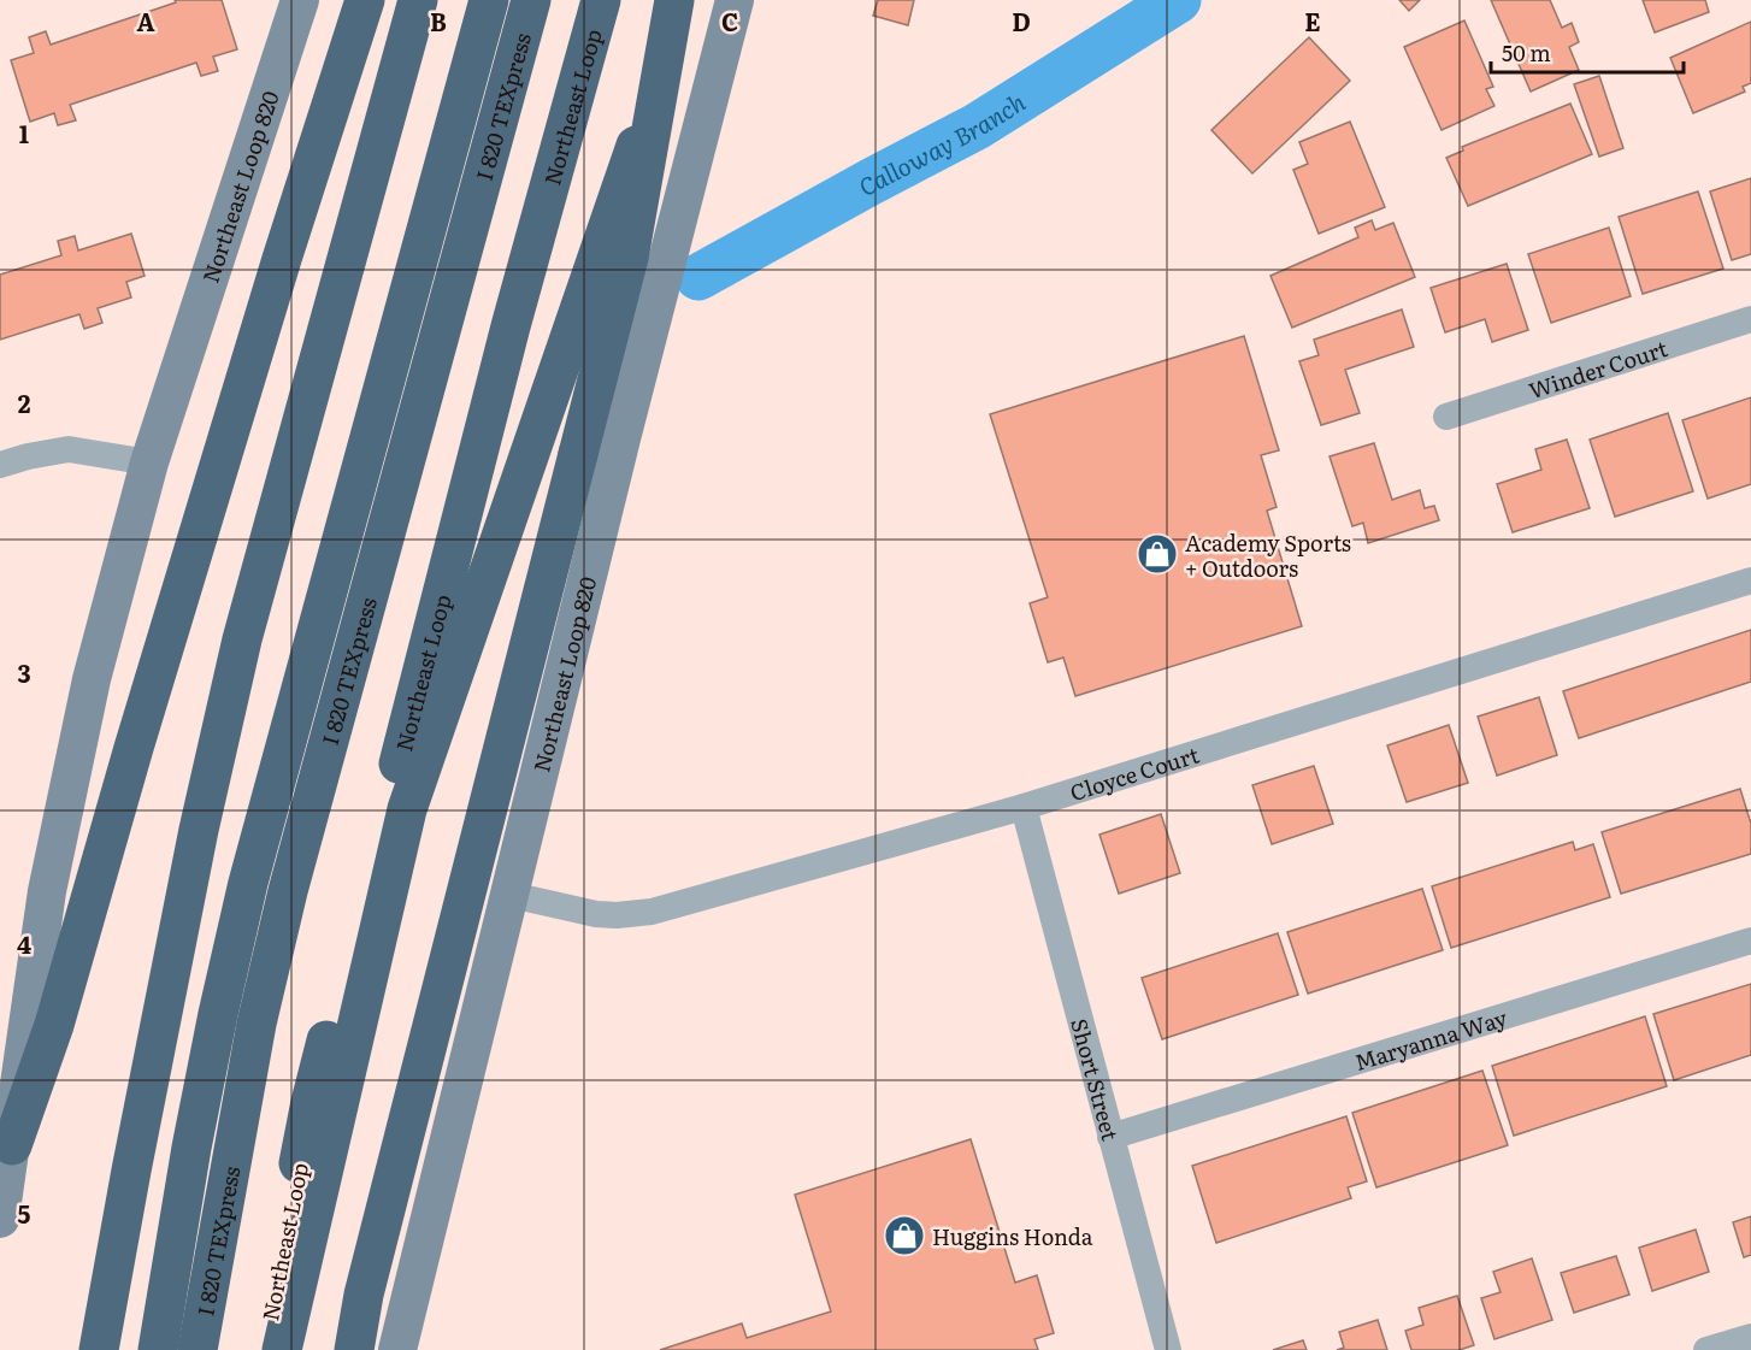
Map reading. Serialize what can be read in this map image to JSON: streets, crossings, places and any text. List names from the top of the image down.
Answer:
{
  "streets": {
    "highway": ["I 820 TEXpress", "Northeast Loop"],
    "main road": ["Northeast Loop 820"],
    "street": [
      "Winder Court",
      "Cloyce Court",
      "Maryanna Way",
      "Short Street"
    ]
  },
  "crossings": [
    ["Northeast Loop 820", "Cloyce Court"],
    ["Cloyce Court", "Short Street"],
    ["Maryanna Way", "Short Street"]
  ],
  "water": ["Calloway Branch"],
  "places": {
    "shop": ["Academy Sports + Outdoors", "Huggins Honda"]
  },
  "scale_bar": "50 m",
  "grid": {
    "columns": [
      "A",
      "B",
      "C",
      "D",
      "E"
    ],
    "rows": [
      "1",
      "2",
      "3",
      "4",
      "5"
    ]
  }
}
